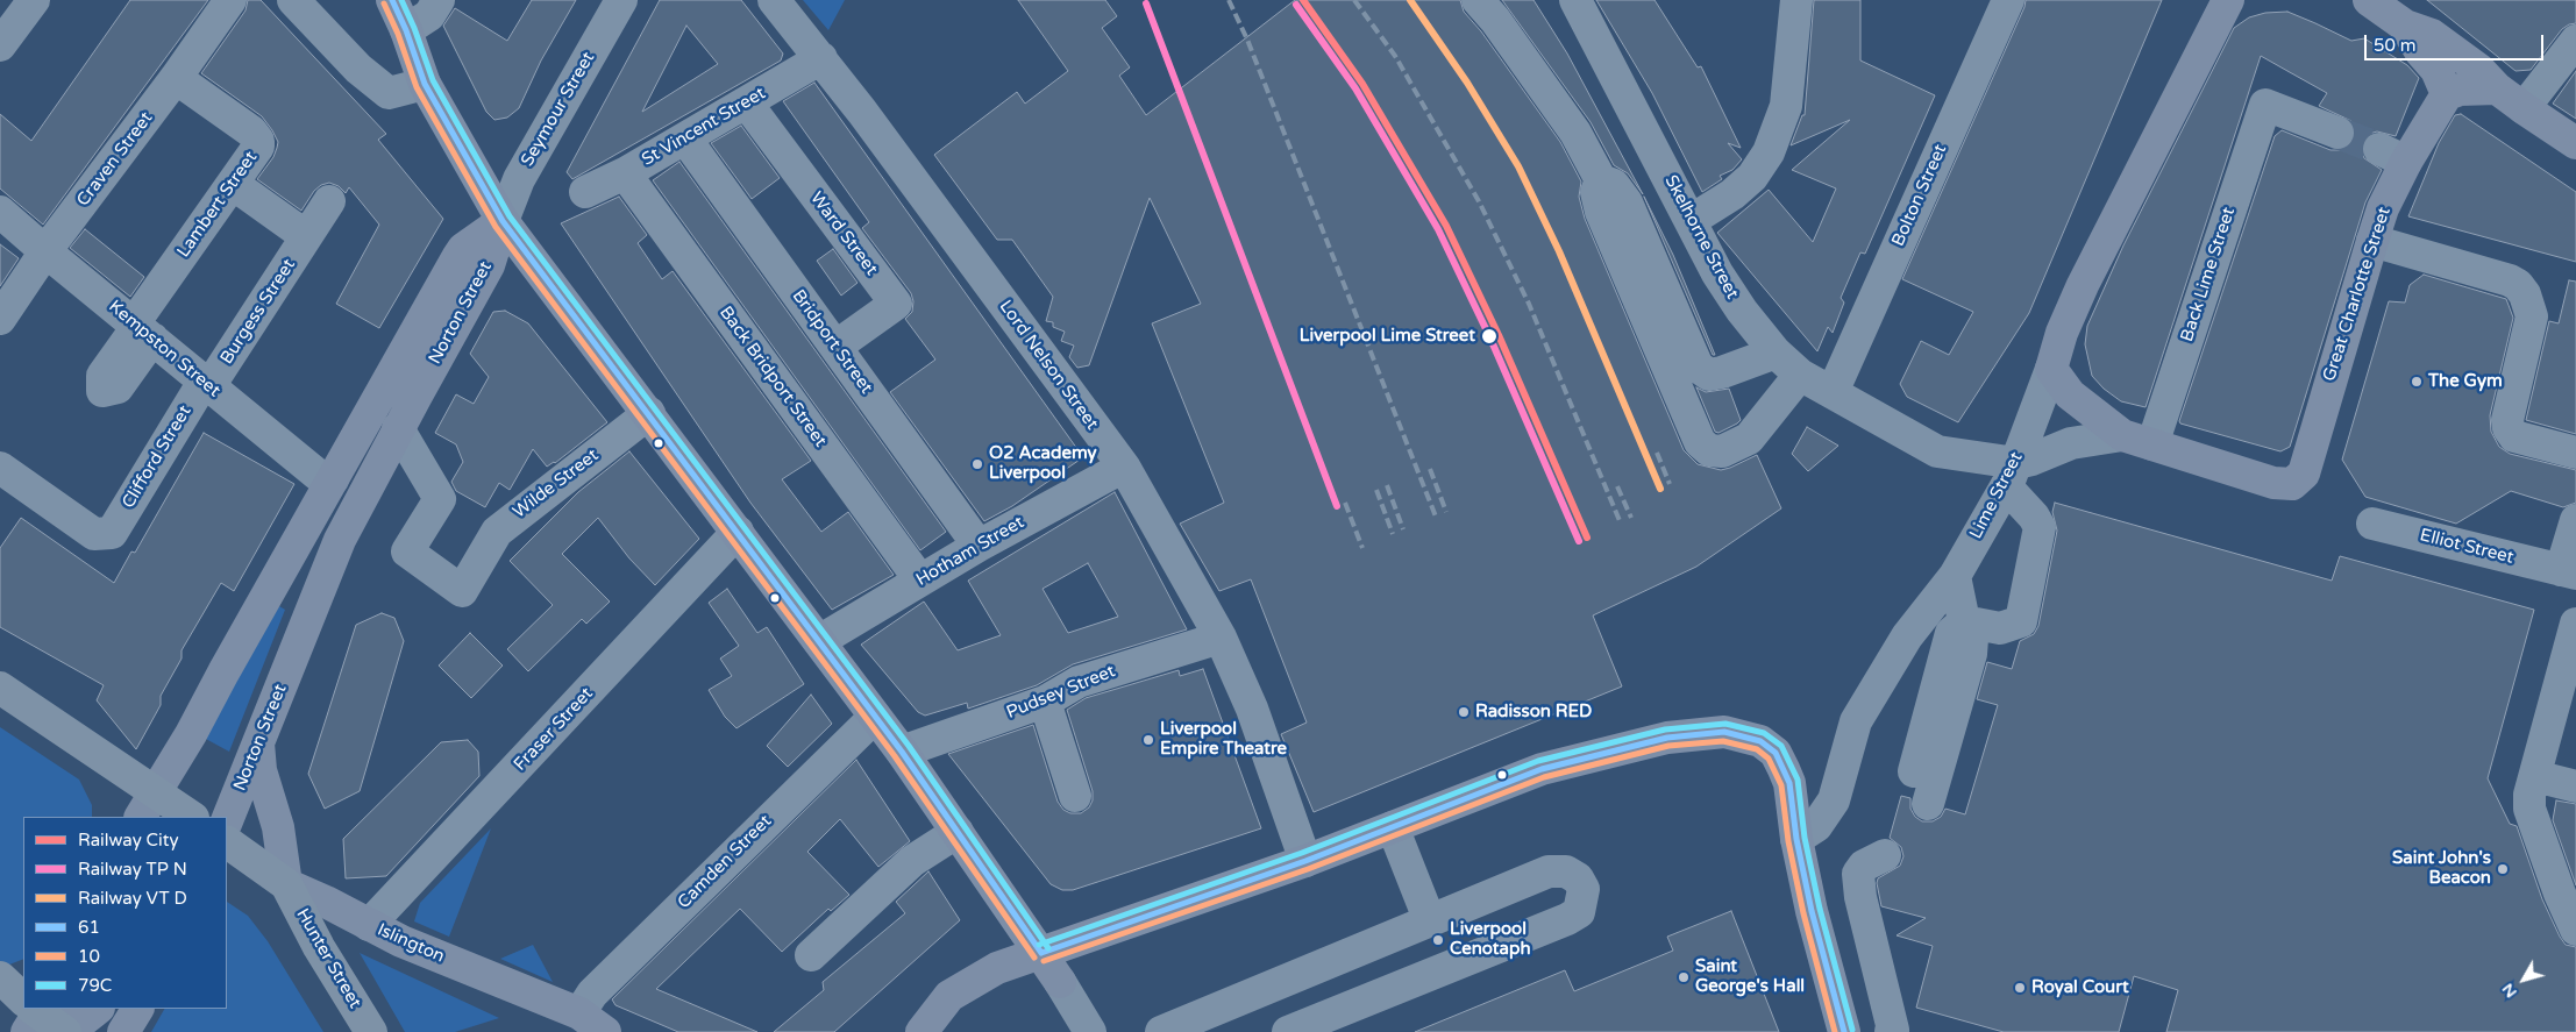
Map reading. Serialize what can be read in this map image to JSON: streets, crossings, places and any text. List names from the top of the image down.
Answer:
{
  "streets": {
    "highway": ["Islington", "Hunter Street"],
    "main road": ["Great Charlotte Street", "Norton Street", "Lime Street"],
    "street": [
      "Seymour Street",
      "St Vincent Street",
      "Craven Street",
      "Bolton Street",
      "Lambert Street",
      "Ward Street",
      "Skelhorne Street",
      "Back Lime Street",
      "Burgess Street",
      "Bridport Street",
      "Kempston Street",
      "Lord Nelson Street",
      "Back Bridport Street",
      "Clifford Street",
      "Wilde Street",
      "Elliot Street",
      "Hotham Street",
      "Pudsey Street",
      "Fraser Street",
      "Camden Street"
    ]
  },
  "crossings": [
    ["Seymour Street", "Norton Street"],
    ["St Vincent Street", "Ward Street"],
    ["St Vincent Street", "Bridport Street"],
    ["St Vincent Street", "Lord Nelson Street"],
    ["St Vincent Street", "Back Bridport Street"],
    ["Craven Street", "Lambert Street"],
    ["Craven Street", "Kempston Street"],
    ["Bolton Street", "Skelhorne Street"],
    ["Lambert Street", "Kempston Street"],
    ["Ward Street", "Bridport Street"],
    ["Skelhorne Street", "Lime Street"],
    ["Back Lime Street", "Great Charlotte Street"],
    ["Burgess Street", "Kempston Street"],
    ["Burgess Street", "Clifford Street"],
    ["Norton Street", "Kempston Street"],
    ["Norton Street", "Wilde Street"],
    ["Bridport Street", "Hotham Street"],
    ["Kempston Street", "Clifford Street"],
    ["Lord Nelson Street", "Hotham Street"],
    ["Lord Nelson Street", "Pudsey Street"],
    ["Back Bridport Street", "Hotham Street"],
    ["Fraser Street", "Islington"],
    ["Camden Street", "Islington"],
    ["Islington", "Hunter Street"]
  ],
  "places": [
    "Liverpool Lime Street",
    "The Gym",
    "O2 Academy Liverpool",
    "Radisson RED",
    "Liverpool Empire Theatre",
    "Saint John's Beacon",
    "Liverpool Cenotaph",
    "Saint George's Hall",
    "Royal Court"
  ],
  "lines": [
    "rail line City",
    "transit line 61",
    "transit line 79C",
    "transit line 10"
  ],
  "legend": [
    "Railway City",
    "Railway TP N",
    "Railway VT D",
    "61",
    "10",
    "79C"
  ],
  "scale_bar": "50 m",
  "north": "bottom left"
}
